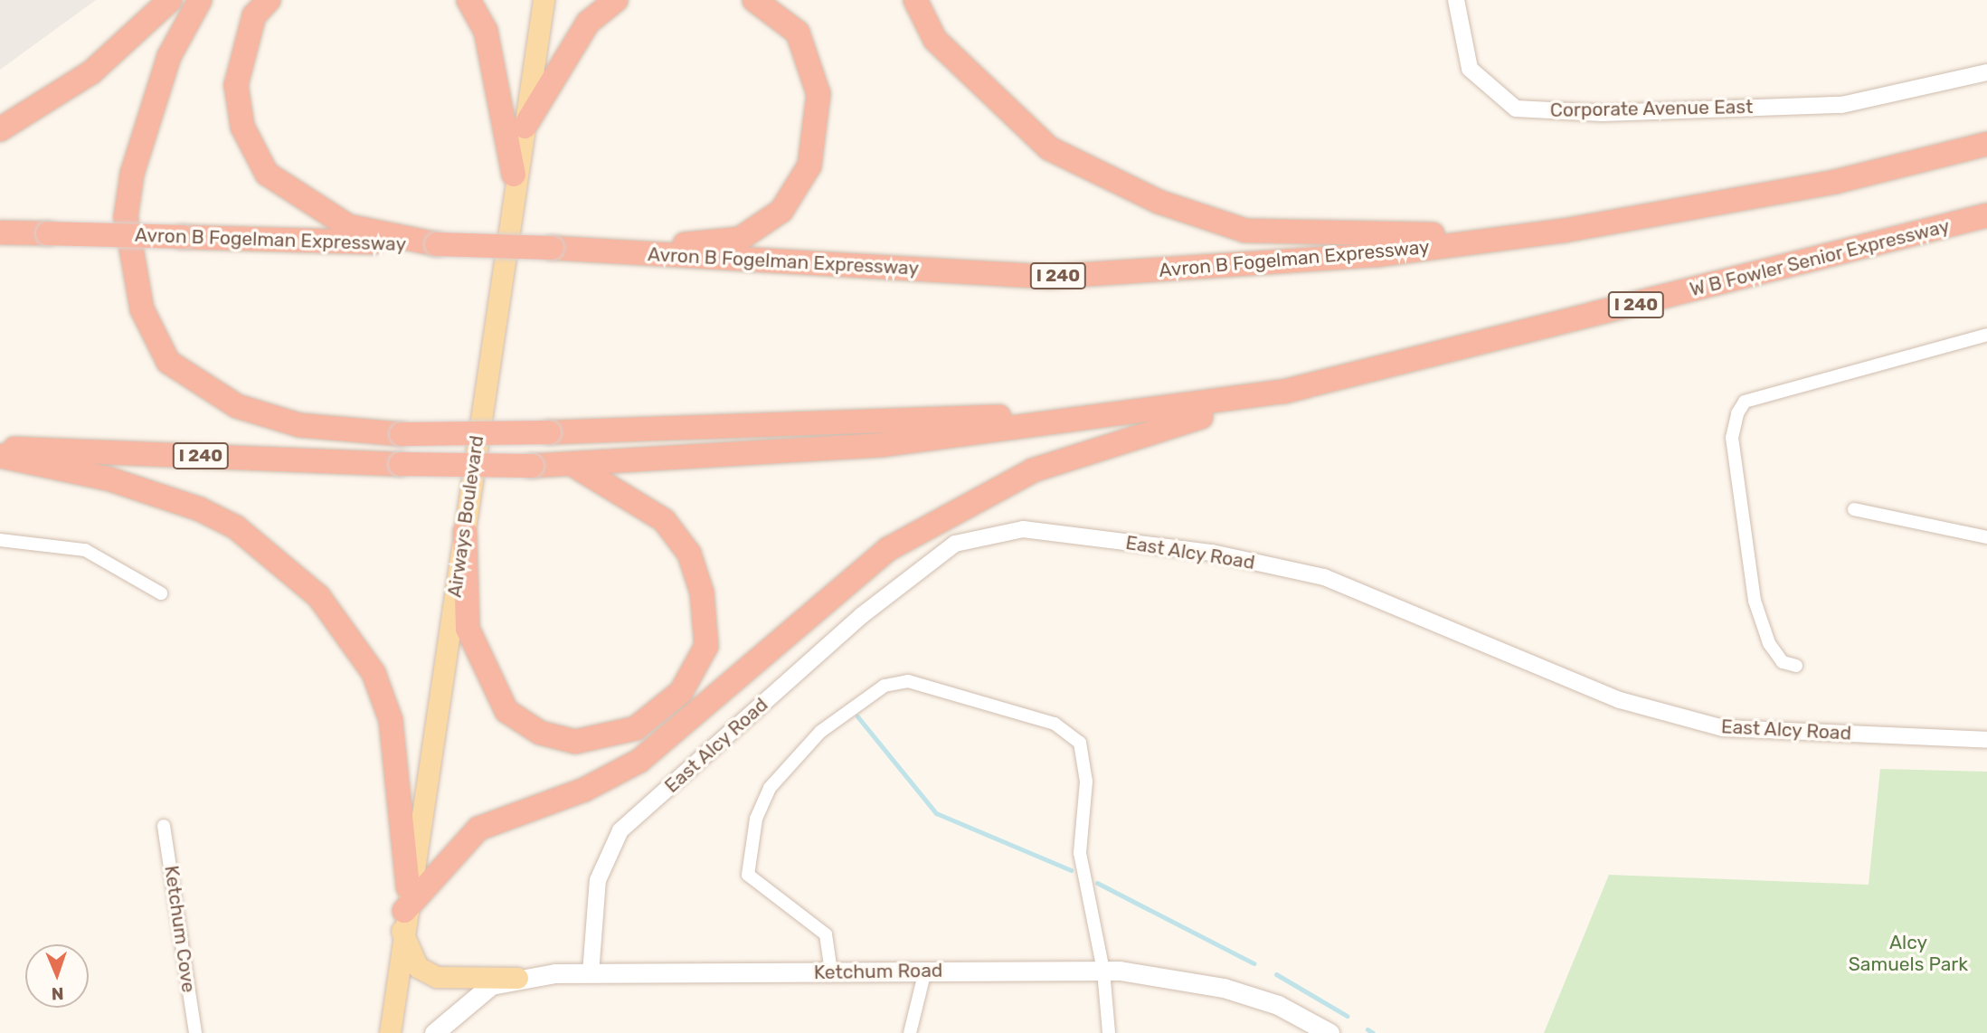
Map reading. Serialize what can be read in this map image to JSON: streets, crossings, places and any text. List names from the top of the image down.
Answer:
{
  "streets": {
    "highway": ["Avron B Fogelman Expressway", "W B Fowler Senior Expressway", "I 240"],
    "main road": ["Airways Boulevard", "Ketchum Road"],
    "street": ["Corporate Avenue East", "East Alcy Road", "Ketchum Cove"]
  },
  "crossings": [
    ["Avron B Fogelman Expressway", "I 240"],
    ["W B Fowler Senior Expressway", "I 240"],
    ["East Alcy Road", "Ketchum Road"]
  ],
  "parks": ["Alcy Samuels Park"],
  "north": "bottom"
}
